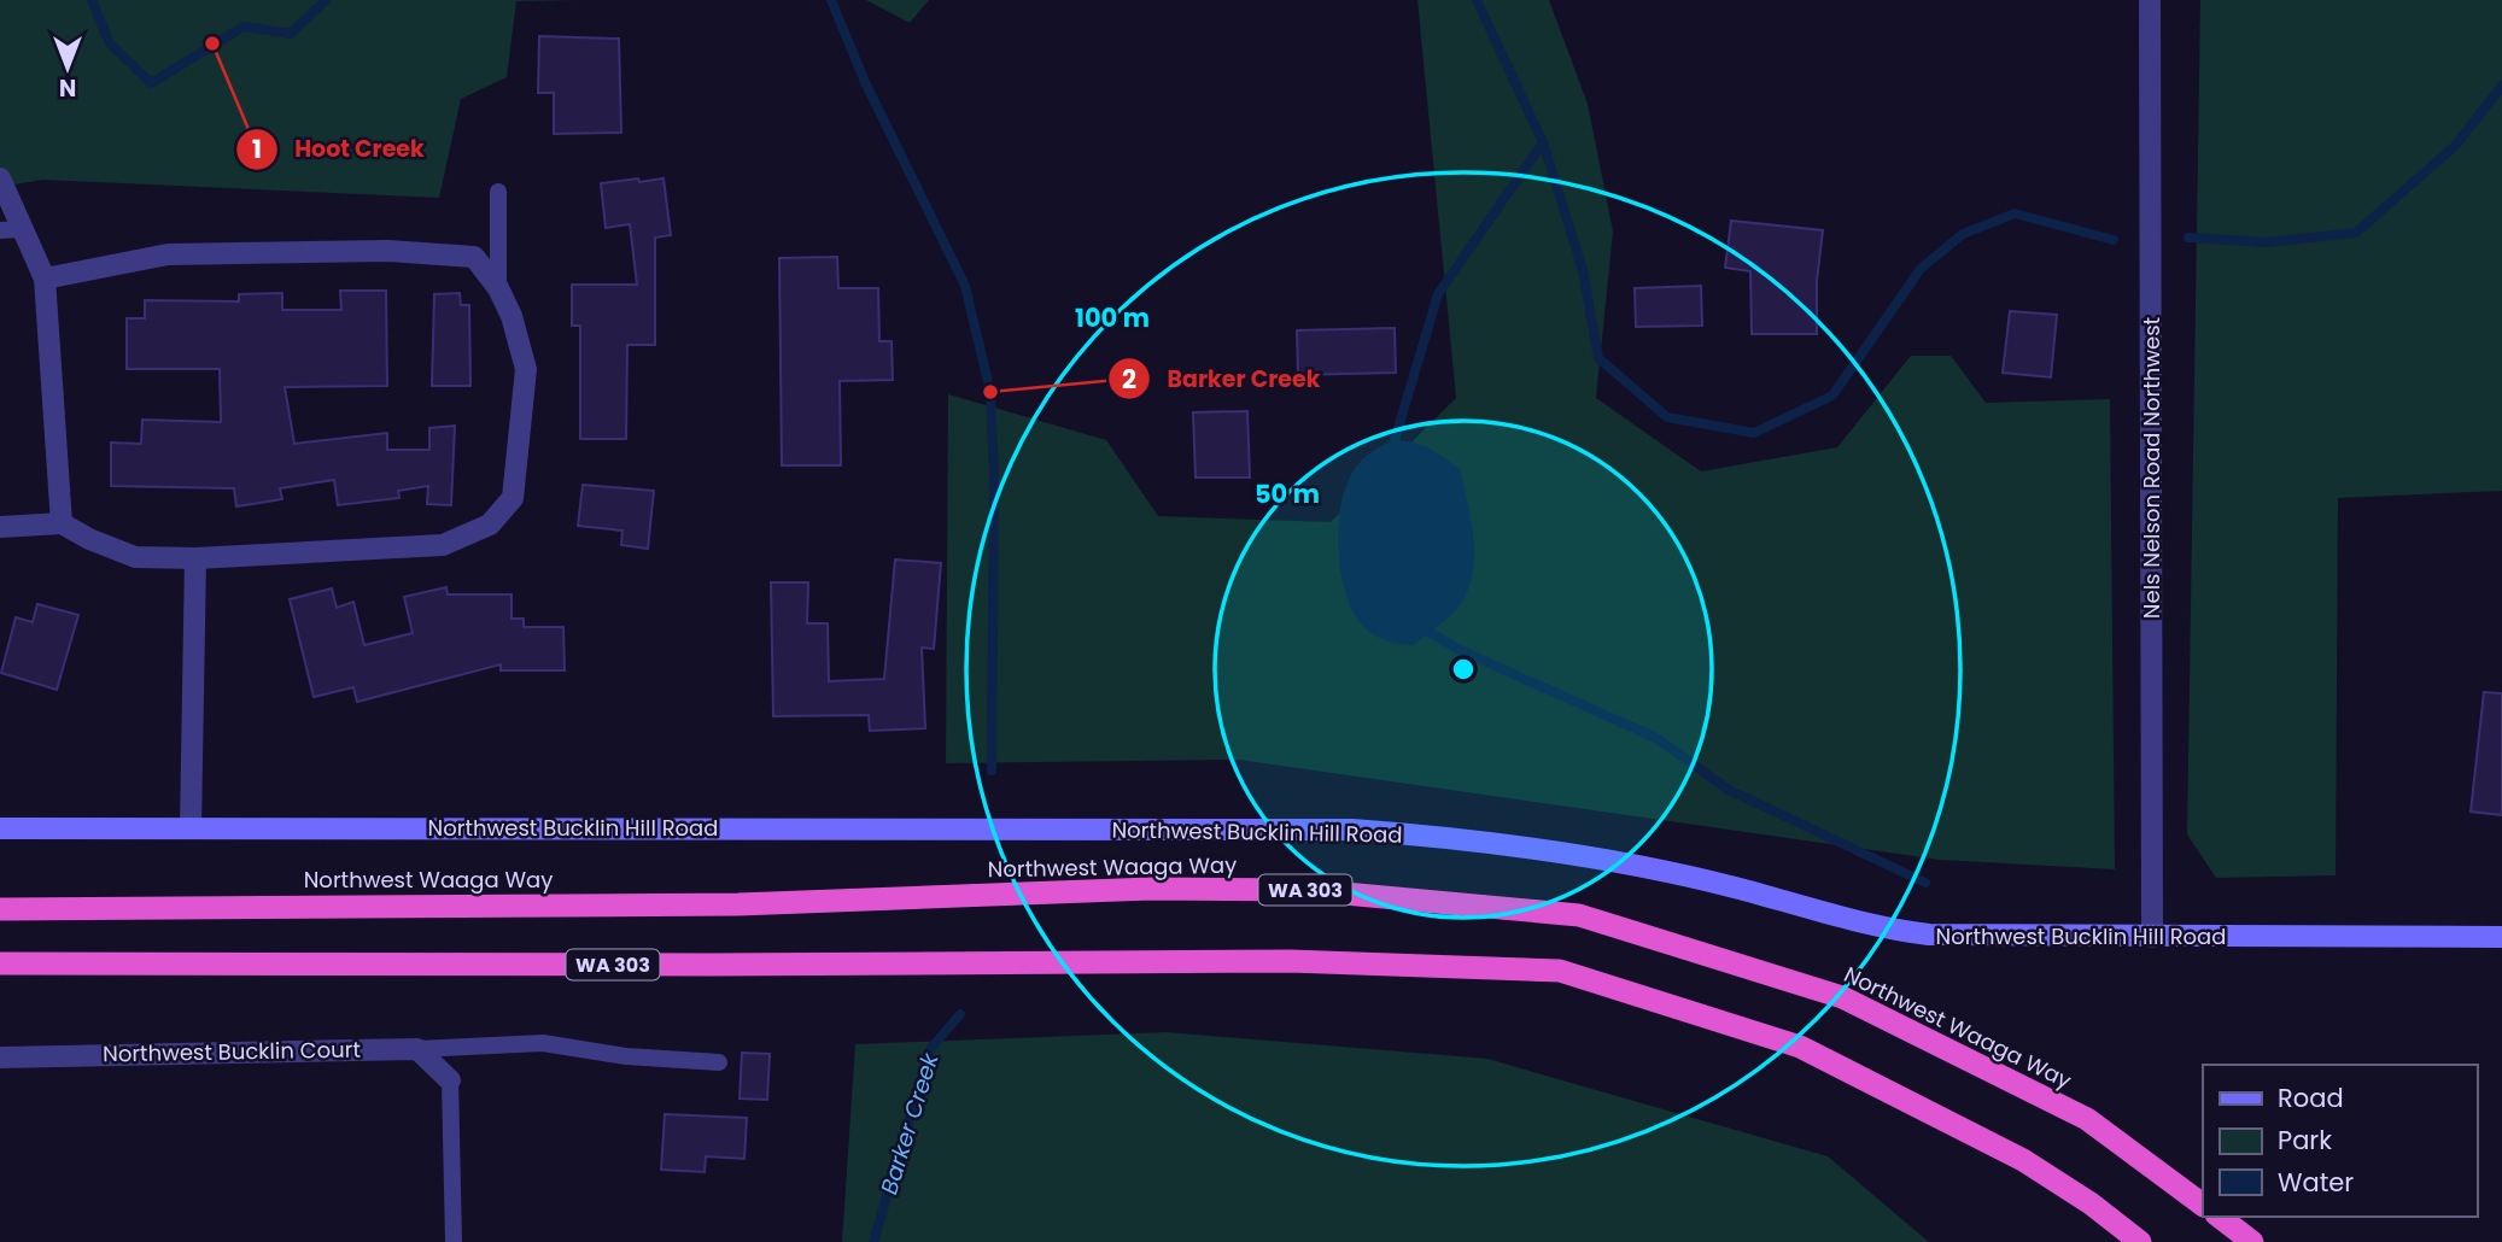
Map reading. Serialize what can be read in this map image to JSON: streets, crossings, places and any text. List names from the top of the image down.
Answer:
{
  "streets": {
    "highway": ["Northwest Waaga Way", "WA 303"],
    "main road": ["Northwest Bucklin Hill Road"],
    "street": ["Nels Nelson Road Northwest", "Northwest Bucklin Court"]
  },
  "crossings": [
    ["Nels Nelson Road Northwest", "Northwest Bucklin Hill Road"]
  ],
  "water": ["Barker Creek"],
  "places": ["Hoot Creek", "Barker Creek"],
  "legend": ["Road", "Park", "Water"],
  "north": "bottom",
  "rings": ["100 m", "50 m"]
}
